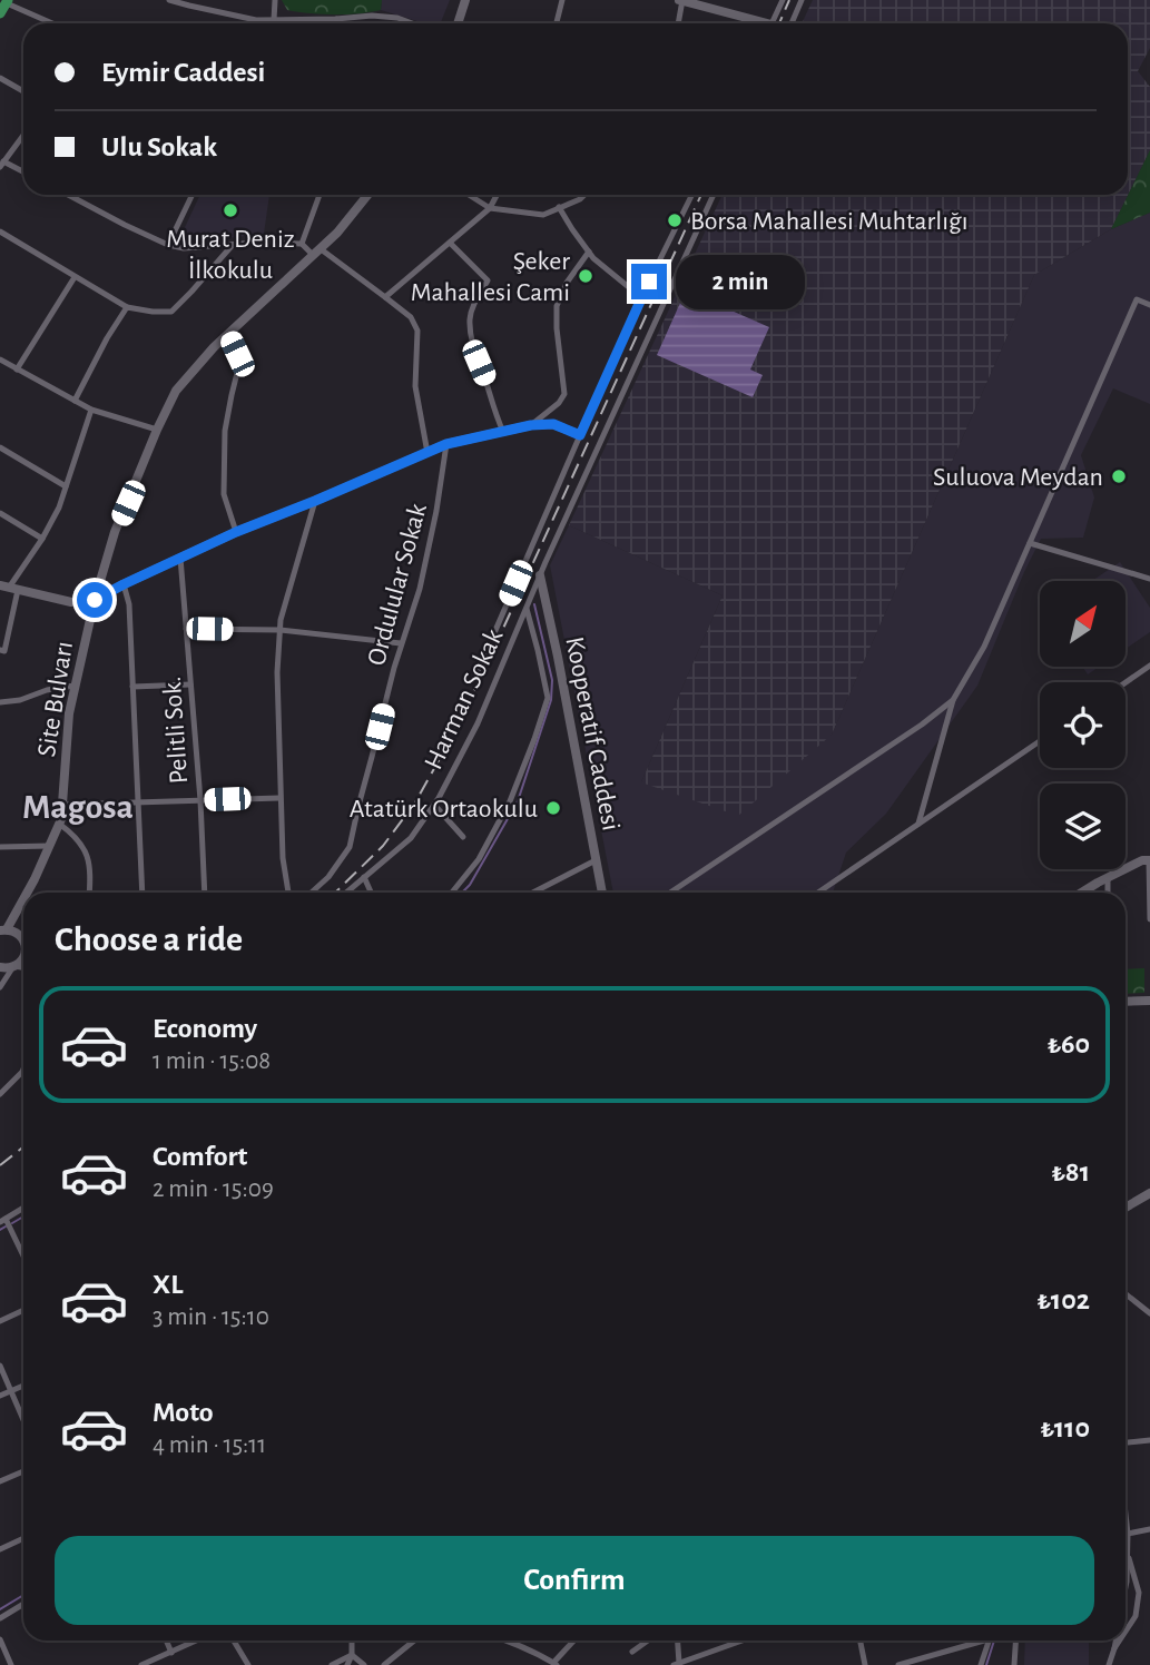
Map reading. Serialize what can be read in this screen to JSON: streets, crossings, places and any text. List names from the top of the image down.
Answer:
{
  "streets": {
    "street": [
      "Ordulular Sokak",
      "Site Bulvarı",
      "Harman Sokak",
      "Pelitli Sok.",
      "Kooperatif Caddesi"
    ]
  },
  "crossings": [
    ["Harman Sokak", "Kooperatif Caddesi"]
  ],
  "districts": ["Magosa"],
  "places": [
    "Murat Deniz İlkokulu",
    "Borsa Mahallesi Muhtarlığı",
    "Şeker Mahallesi Cami",
    "Suluova Meydan",
    "Atatürk Ortaokulu"
  ],
  "north": "top right",
  "page": {
    "banner": ["Eymir Caddesi", "Ulu Sokak"],
    "bubble": "2 min",
    "heading": "Choose a ride",
    "list": [
      {
        "name": "Economy",
        "note": "1 min · 15:08",
        "value": "₺60"
      },
      {
        "name": "Comfort",
        "note": "2 min · 15:09",
        "value": "₺81"
      },
      {
        "name": "XL",
        "note": "3 min · 15:10",
        "value": "₺102"
      },
      {
        "name": "Moto",
        "note": "4 min · 15:11",
        "value": "₺110"
      }
    ],
    "buttons": "Confirm"
  }
}
